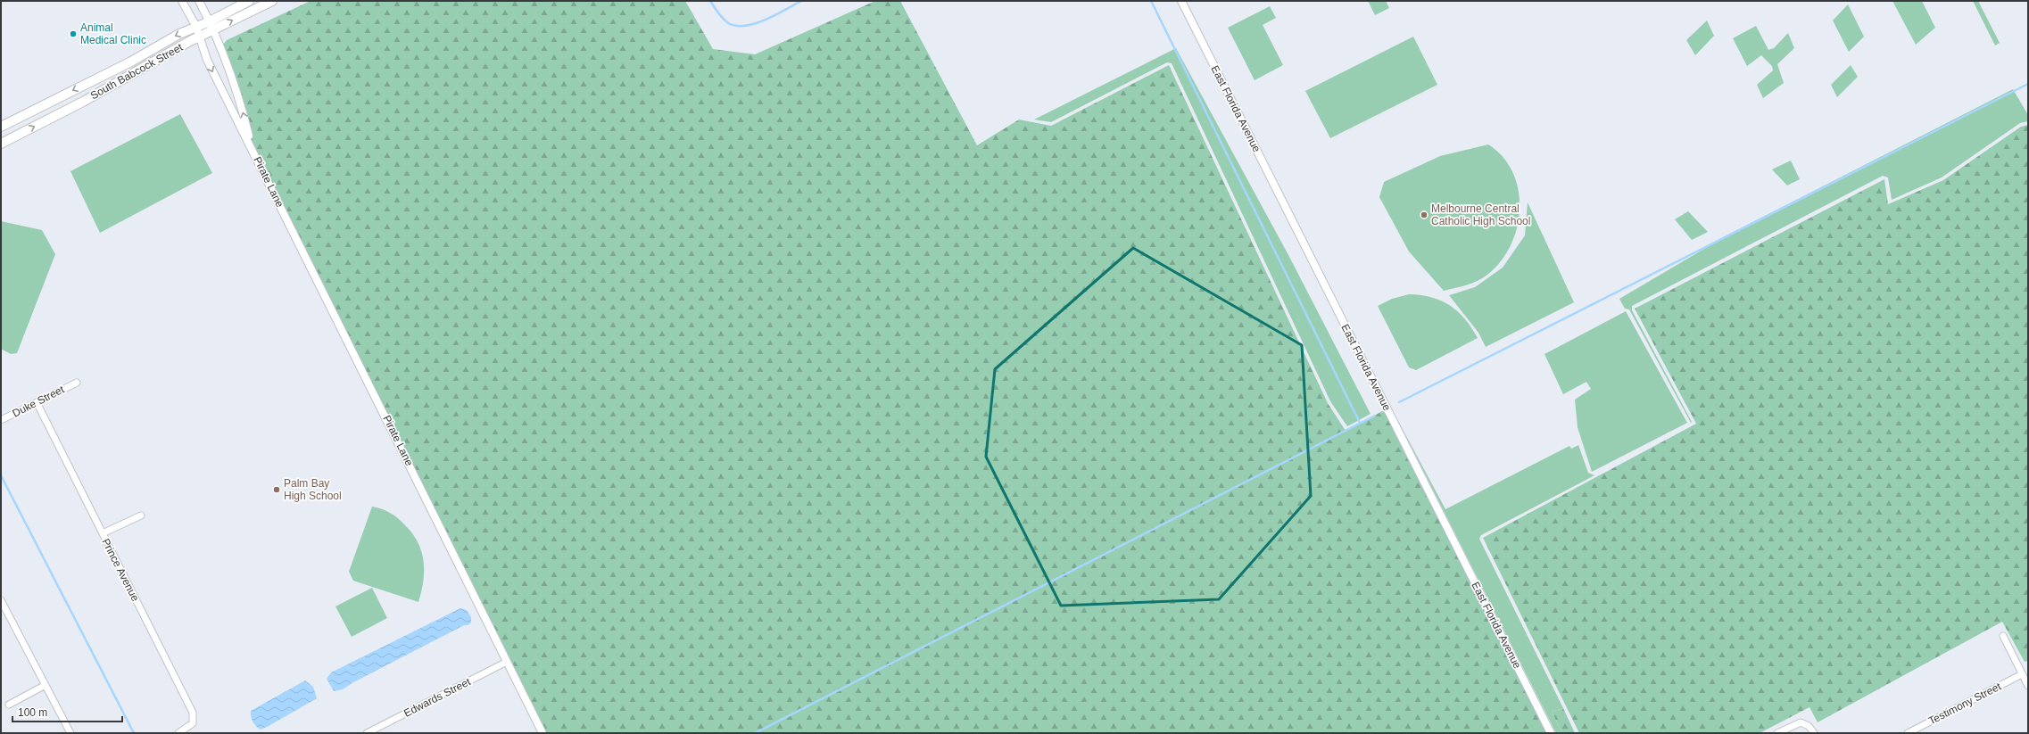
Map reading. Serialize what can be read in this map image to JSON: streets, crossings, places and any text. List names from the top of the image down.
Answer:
{
  "streets": {
    "main road": ["South Babcock Street"],
    "street": [
      "East Florida Avenue",
      "Pirate Lane",
      "Duke Street",
      "Prince Avenue",
      "Edwards Street",
      "Testimony Street"
    ]
  },
  "crossings": [
    ["South Babcock Street", "Pirate Lane"],
    ["Pirate Lane", "Edwards Street"],
    ["Duke Street", "Prince Avenue"]
  ],
  "places": ["Animal Medical Clinic", "Melbourne Central Catholic High School", "Palm Bay High School"],
  "scale_bar": "100 m"
}
